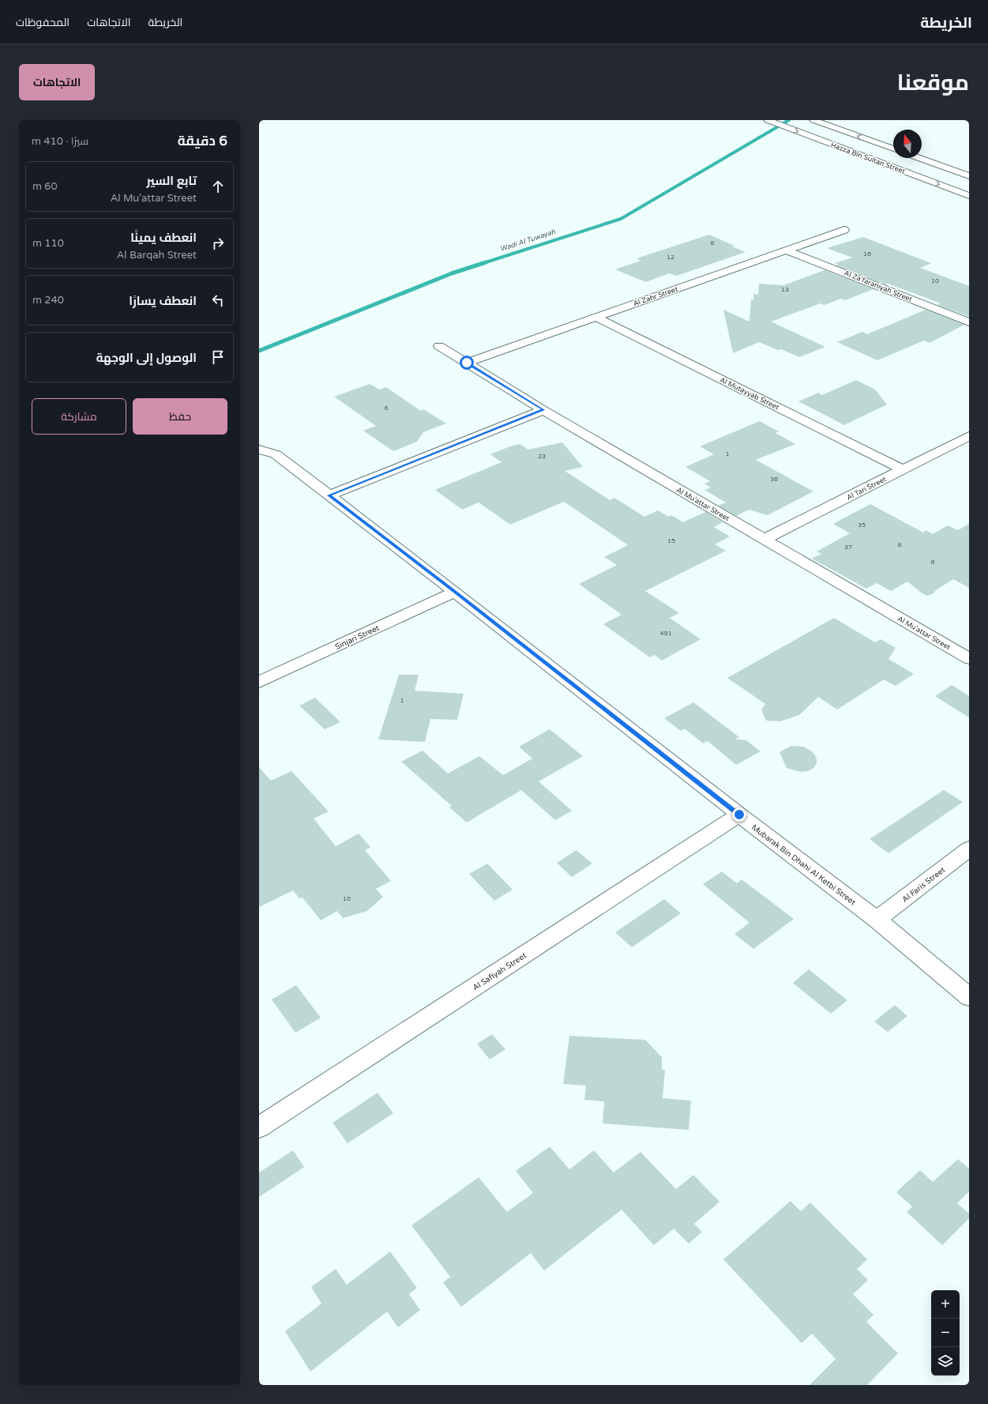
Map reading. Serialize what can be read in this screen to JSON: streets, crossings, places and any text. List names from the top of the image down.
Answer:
{
  "streets": {
    "street": [
      "Hazza Bin Sultan Street",
      "Al Za'faraniyah Street",
      "Al Zahr Street",
      "Al Mutayyab Street",
      "Al Tari Street",
      "Al Mu'attar Street",
      "Sinjari Street",
      "Mubarak Bin Dhahi Al Ketbi Street",
      "Al Faris Street",
      "Al Safiyah Street"
    ]
  },
  "crossings": [
    ["Al Za'faraniyah Street", "Al Zahr Street"],
    ["Al Zahr Street", "Al Mutayyab Street"],
    ["Al Zahr Street", "Al Mu'attar Street"],
    ["Al Mutayyab Street", "Al Tari Street"],
    ["Al Tari Street", "Al Mu'attar Street"],
    ["Sinjari Street", "Mubarak Bin Dhahi Al Ketbi Street"],
    ["Mubarak Bin Dhahi Al Ketbi Street", "Al Faris Street"],
    ["Mubarak Bin Dhahi Al Ketbi Street", "Al Safiyah Street"]
  ],
  "water": ["Wadi Al Tuwayah"],
  "house_numbers": [
    "8",
    "16",
    "12",
    "10",
    "13",
    "6",
    "1",
    "23",
    "36",
    "35",
    "15",
    "8",
    "37",
    "6",
    "491",
    "1",
    "10"
  ],
  "north": "top",
  "page": {
    "header": "الخريطة",
    "nav": ["الخريطة", "الاتجاهات", "المحفوظات"],
    "title": "موقعنا",
    "buttons": [
      "الاتجاهات",
      ["حفظ", "مشاركة"]
    ],
    "heading": ["6 دقيقة", "سيرًا · 410 m"],
    "list": [
      ["تابع السير", "Al Mu'attar Street", "60 m"],
      ["انعطف يمينًا", "Al Barqah Street", "110 m"],
      ["انعطف يسارًا", "240 m"],
      "الوصول إلى الوجهة"
    ],
    "map_buttons": ["+", "−"]
  }
}
